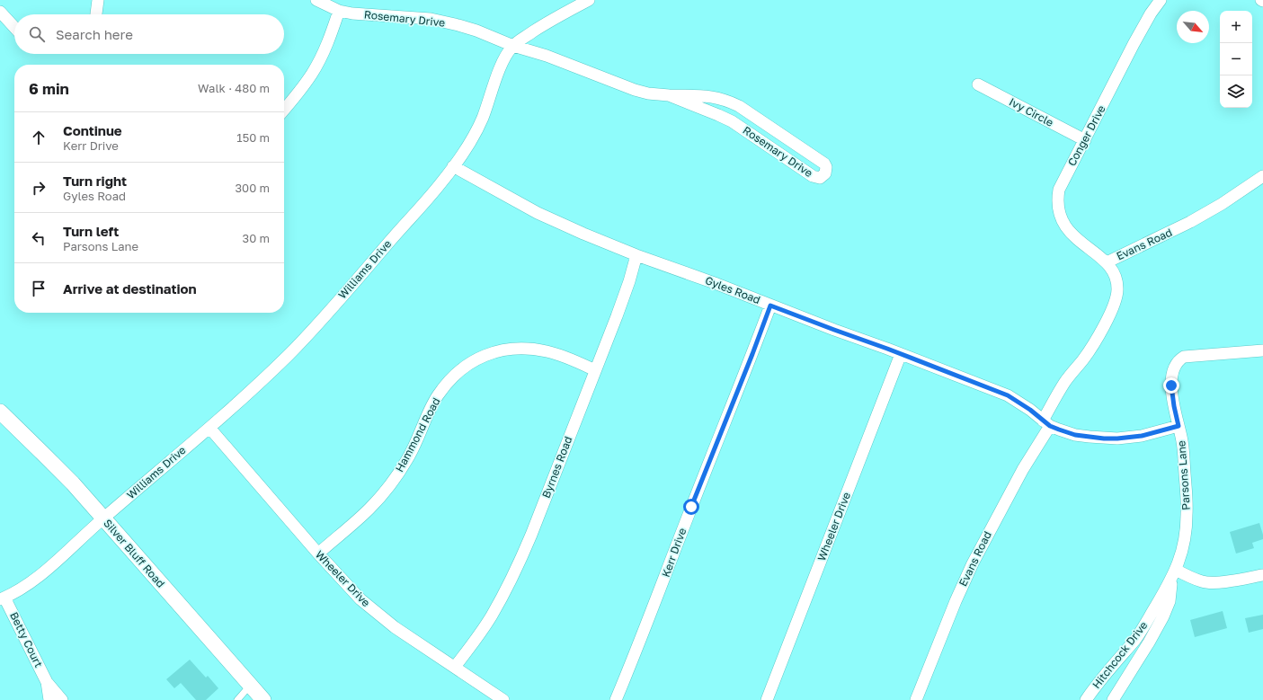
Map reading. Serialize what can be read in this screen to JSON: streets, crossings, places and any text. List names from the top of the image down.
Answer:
{
  "streets": {
    "street": [
      "Rosemary Drive",
      "Ivy Circle",
      "Conger Drive",
      "Evans Road",
      "Williams Drive",
      "Gyles Road",
      "Hammond Road",
      "Byrnes Road",
      "Parsons Lane",
      "Wheeler Drive",
      "Kerr Drive",
      "Silver Bluff Road",
      "Betty Court",
      "Hitchcock Drive"
    ]
  },
  "crossings": [
    ["Rosemary Drive", "Williams Drive"],
    ["Ivy Circle", "Conger Drive"],
    ["Conger Drive", "Evans Road"],
    ["Evans Road", "Gyles Road"],
    ["Williams Drive", "Gyles Road"],
    ["Williams Drive", "Wheeler Drive"],
    ["Williams Drive", "Silver Bluff Road"],
    ["Williams Drive", "Betty Court"],
    ["Gyles Road", "Byrnes Road"],
    ["Gyles Road", "Parsons Lane"],
    ["Gyles Road", "Wheeler Drive"],
    ["Gyles Road", "Kerr Drive"],
    ["Hammond Road", "Byrnes Road"],
    ["Hammond Road", "Wheeler Drive"],
    ["Byrnes Road", "Wheeler Drive"],
    ["Parsons Lane", "Hitchcock Drive"]
  ],
  "north": "bottom right",
  "page": {
    "map_buttons": ["+", "−"],
    "search": "Search here",
    "heading": ["6 min", "Walk · 480 m"],
    "list": [
      ["Continue", "Kerr Drive", "150 m"],
      ["Turn right", "Gyles Road", "300 m"],
      ["Turn left", "Parsons Lane", "30 m"],
      "Arrive at destination"
    ]
  }
}
